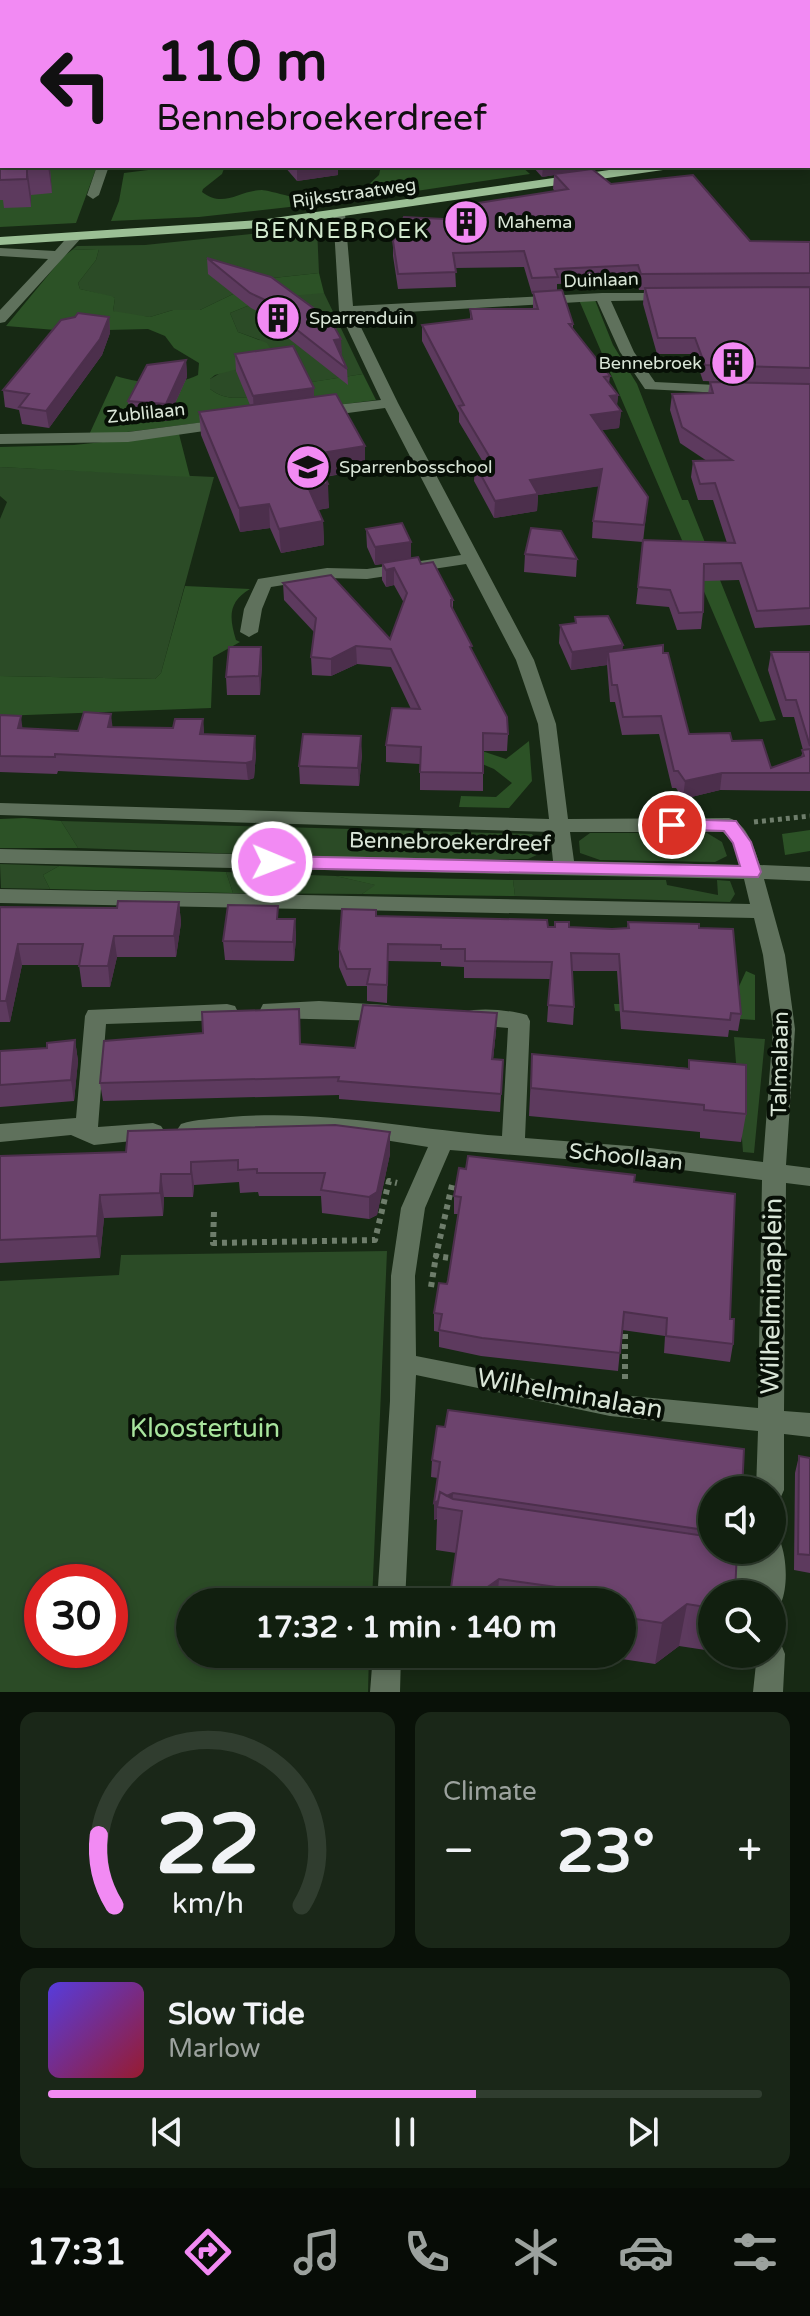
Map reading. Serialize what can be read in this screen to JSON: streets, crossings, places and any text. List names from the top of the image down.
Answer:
{
  "streets": {
    "main road": ["Rijksstraatweg"],
    "street": [
      "Duinlaan",
      "Zublilaan",
      "Bennebroekerdreef",
      "Talmalaan",
      "Schoollaan",
      "Wilhelminaplein",
      "Wilhelminalaan"
    ]
  },
  "crossings": [
    ["Talmalaan", "Schoollaan"],
    ["Talmalaan", "Wilhelminaplein"],
    ["Schoollaan", "Wilhelminaplein"],
    ["Wilhelminaplein", "Wilhelminalaan"]
  ],
  "districts": ["BENNEBROEK"],
  "parks": ["Kloostertuin"],
  "places": {
    "building": ["Mahema", "Sparrenduin", "Bennebroek"],
    "school or university": ["Sparrenbosschool"]
  },
  "page": {
    "turn": ["110 m", "Bennebroekerdreef"],
    "limit": "30",
    "trip": "17:32 · 1 min · 140 m",
    "tile": "Climate",
    "heat": ["−", "23°", "+"],
    "song": ["Slow Tide", "Marlow"],
    "tabs": "17:31",
    "gauge": ["22", "km/h"]
  }
}
